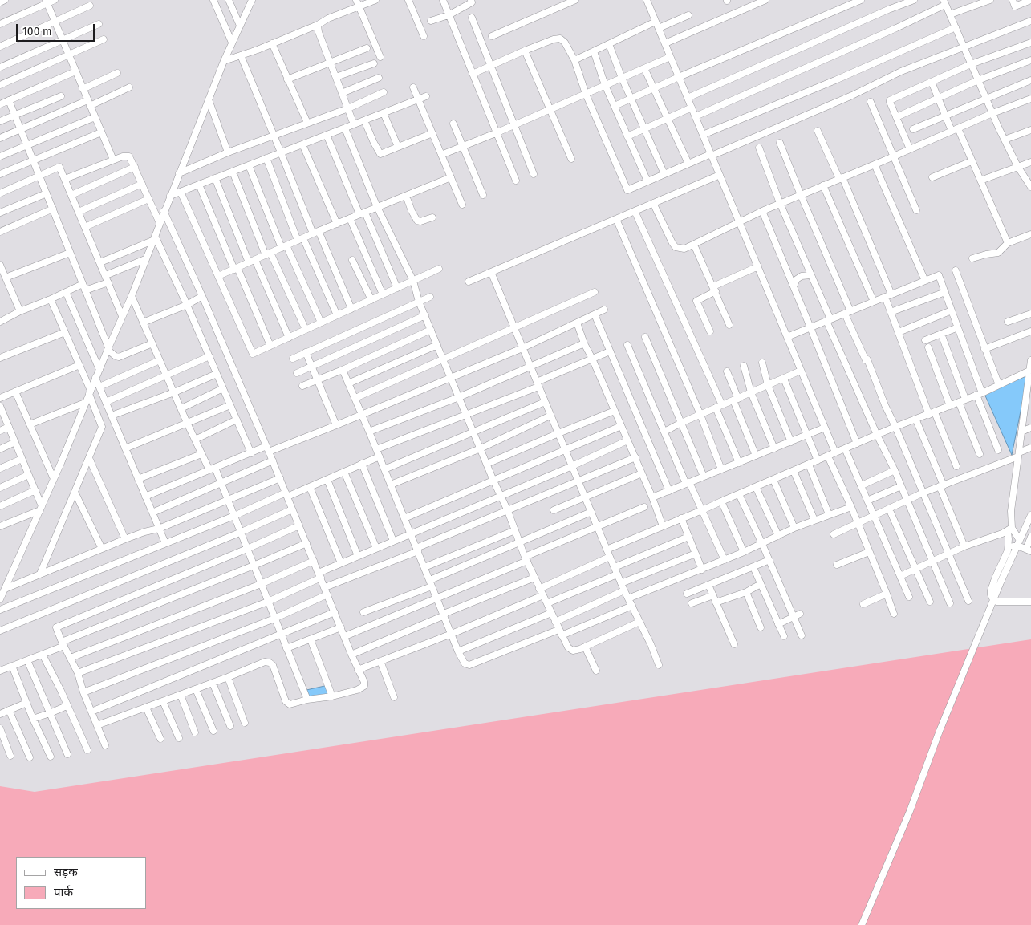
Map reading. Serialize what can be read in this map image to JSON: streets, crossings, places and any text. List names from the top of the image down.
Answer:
{
  "legend": ["सड़क", "पार्क"],
  "scale_bar": "100 m"
}
